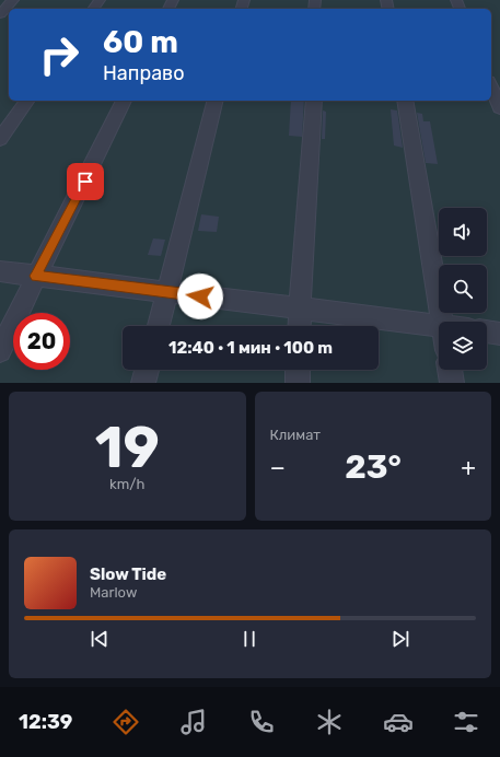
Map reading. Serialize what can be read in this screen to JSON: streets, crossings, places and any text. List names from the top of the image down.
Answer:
{
  "page": {
    "turn": ["60 m", "Направо"],
    "limit": "20",
    "trip": "12:40 · 1 мин · 100 m",
    "tile": [
      ["19", "km/h"],
      "Климат"
    ],
    "heat": ["−", "23°", "+"],
    "song": ["Slow Tide", "Marlow"],
    "tabs": "12:39"
  }
}
